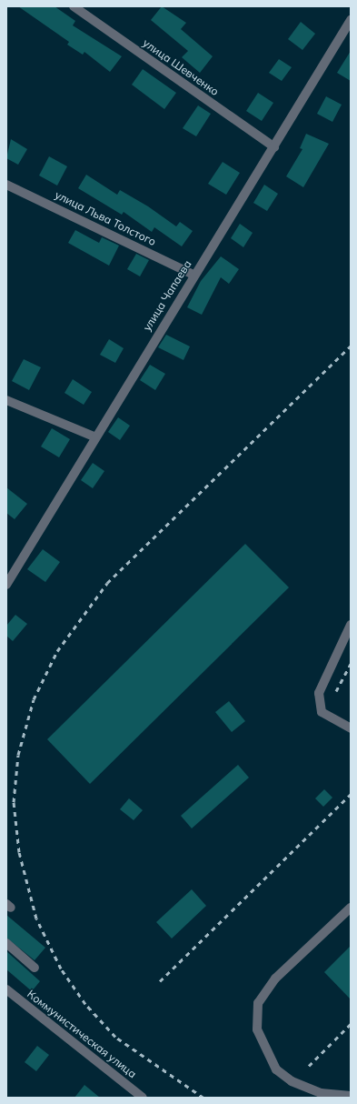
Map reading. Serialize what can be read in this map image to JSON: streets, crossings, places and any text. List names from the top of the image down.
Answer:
{
  "streets": {
    "street": [
      "улица Шевченко",
      "улица Льва Толстого",
      "улица Чапаева",
      "Коммунистическая улица"
    ]
  },
  "crossings": [
    ["улица Шевченко", "улица Чапаева"],
    ["улица Льва Толстого", "улица Чапаева"]
  ]
}
